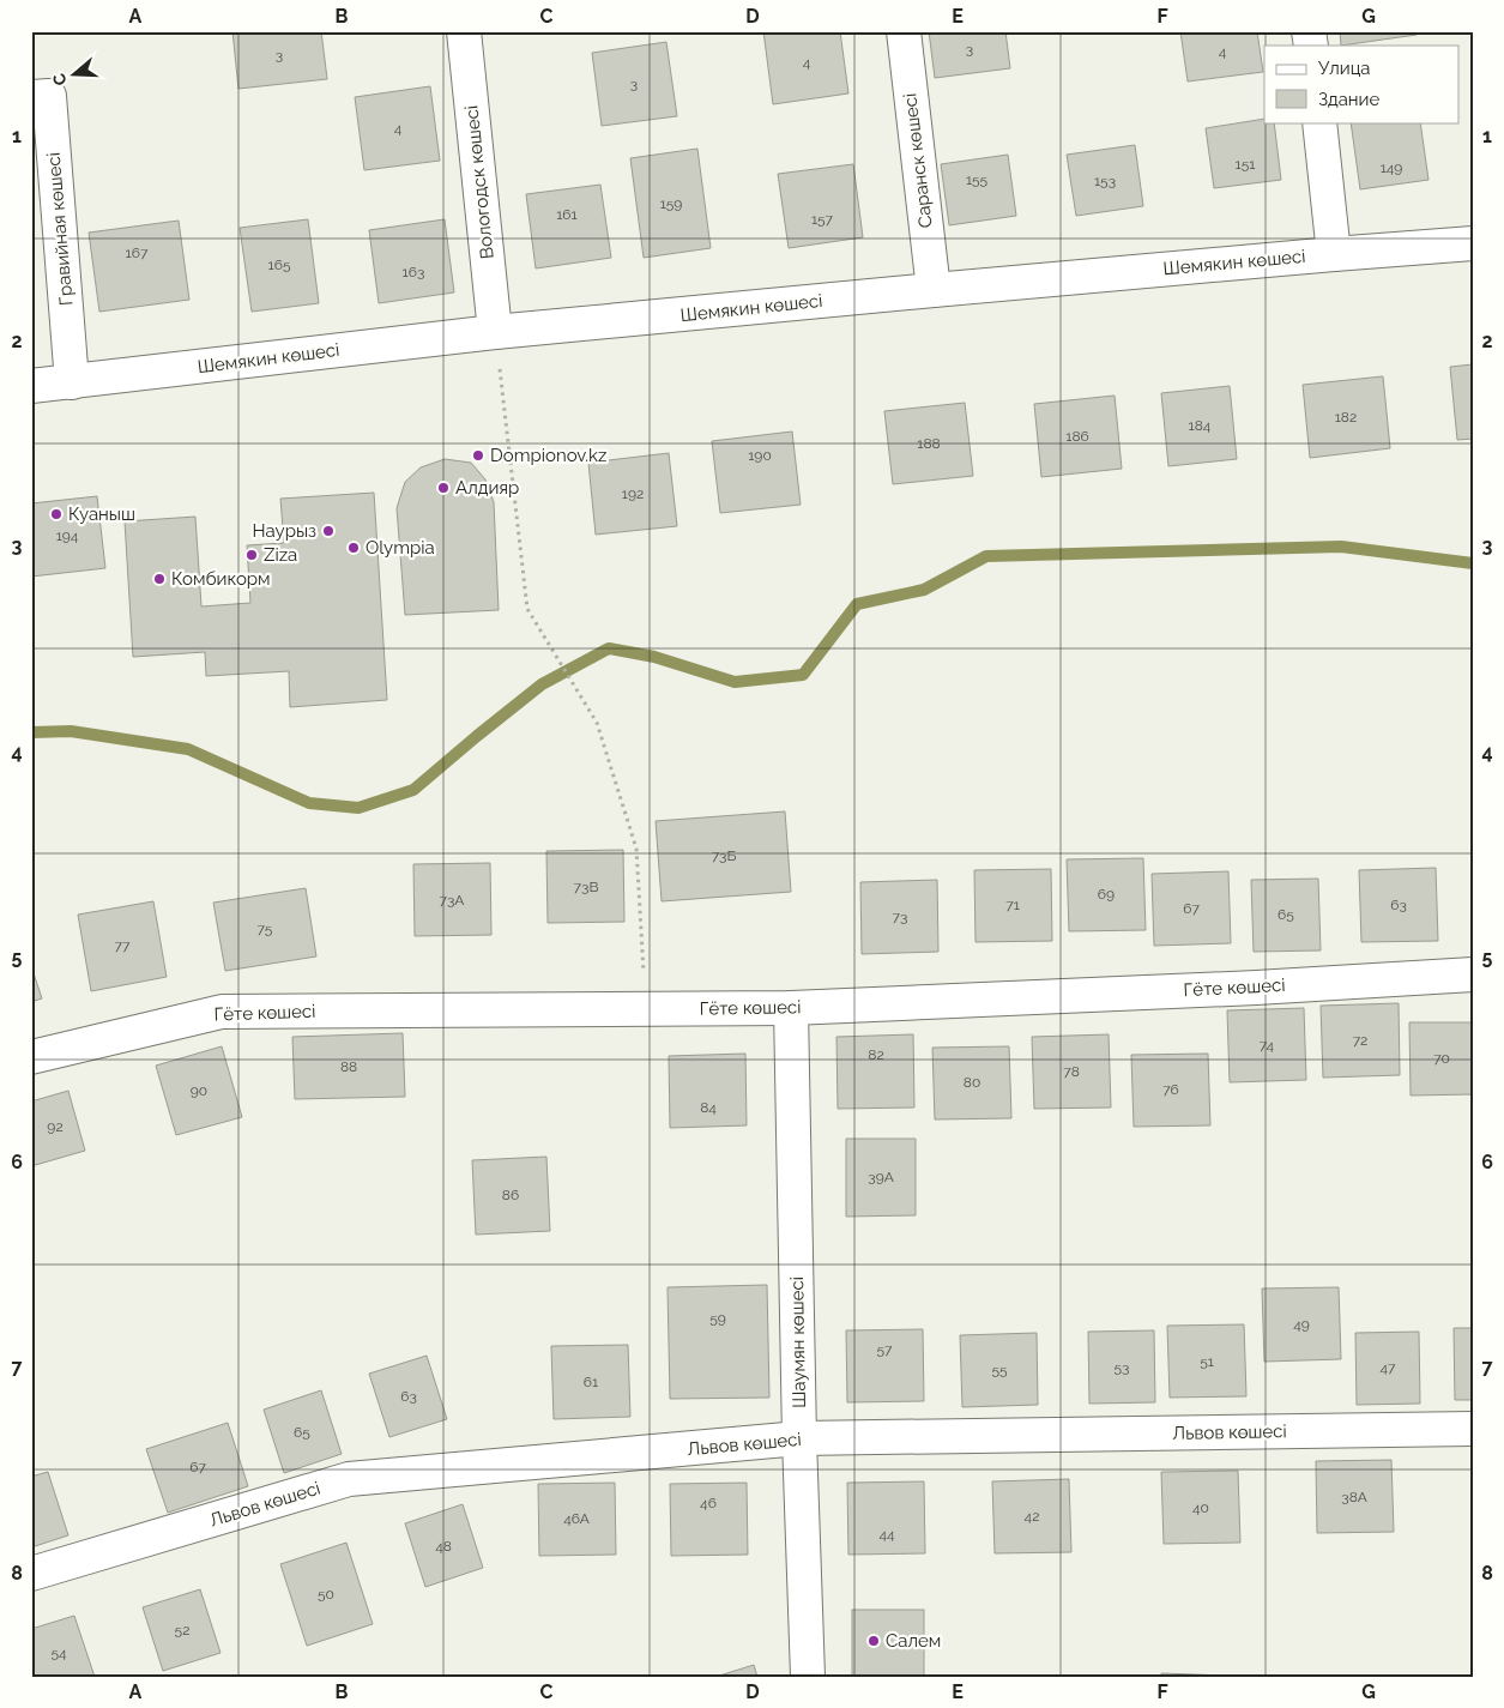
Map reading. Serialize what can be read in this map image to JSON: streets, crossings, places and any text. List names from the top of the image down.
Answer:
{
  "streets": {
    "street": [
      "Саранск көшесі",
      "Вологодск көшесі",
      "Гравийная көшесі",
      "Шемякин көшесі",
      "Гёте көшесі",
      "Шаумян көшесі",
      "Львов көшесі"
    ]
  },
  "crossings": [
    ["Саранск көшесі", "Шемякин көшесі"],
    ["Вологодск көшесі", "Шемякин көшесі"],
    ["Гравийная көшесі", "Шемякин көшесі"],
    ["Гёте көшесі", "Шаумян көшесі"],
    ["Шаумян көшесі", "Львов көшесі"]
  ],
  "places": [
    "Dompionov.kz",
    "Алдияр",
    "Куаныш",
    "Наурыз",
    "Olympia",
    "Ziza",
    "Комбикорм",
    "Салем"
  ],
  "house_numbers": [
    "3",
    "4",
    "3",
    "4",
    "3",
    "4",
    "151",
    "149",
    "155",
    "153",
    "159",
    "161",
    "157",
    "167",
    "165",
    "163",
    "182",
    "184",
    "186",
    "188",
    "190",
    "192",
    "194",
    "73Б",
    "73В",
    "69",
    "73А",
    "71",
    "63",
    "67",
    "65",
    "73",
    "75",
    "77",
    "72",
    "74",
    "82",
    "70",
    "88",
    "78",
    "80",
    "76",
    "90",
    "84",
    "92",
    "39А",
    "86",
    "59",
    "49",
    "57",
    "51",
    "53",
    "47",
    "55",
    "61",
    "63",
    "65",
    "67",
    "38А",
    "46",
    "40",
    "42",
    "46А",
    "44",
    "48",
    "50",
    "52",
    "54"
  ],
  "legend": ["Улица", "Здание"],
  "north": "left",
  "grid": {
    "columns": [
      "A",
      "B",
      "C",
      "D",
      "E",
      "F",
      "G"
    ],
    "rows": [
      "1",
      "2",
      "3",
      "4",
      "5",
      "6",
      "7",
      "8"
    ]
  }
}
